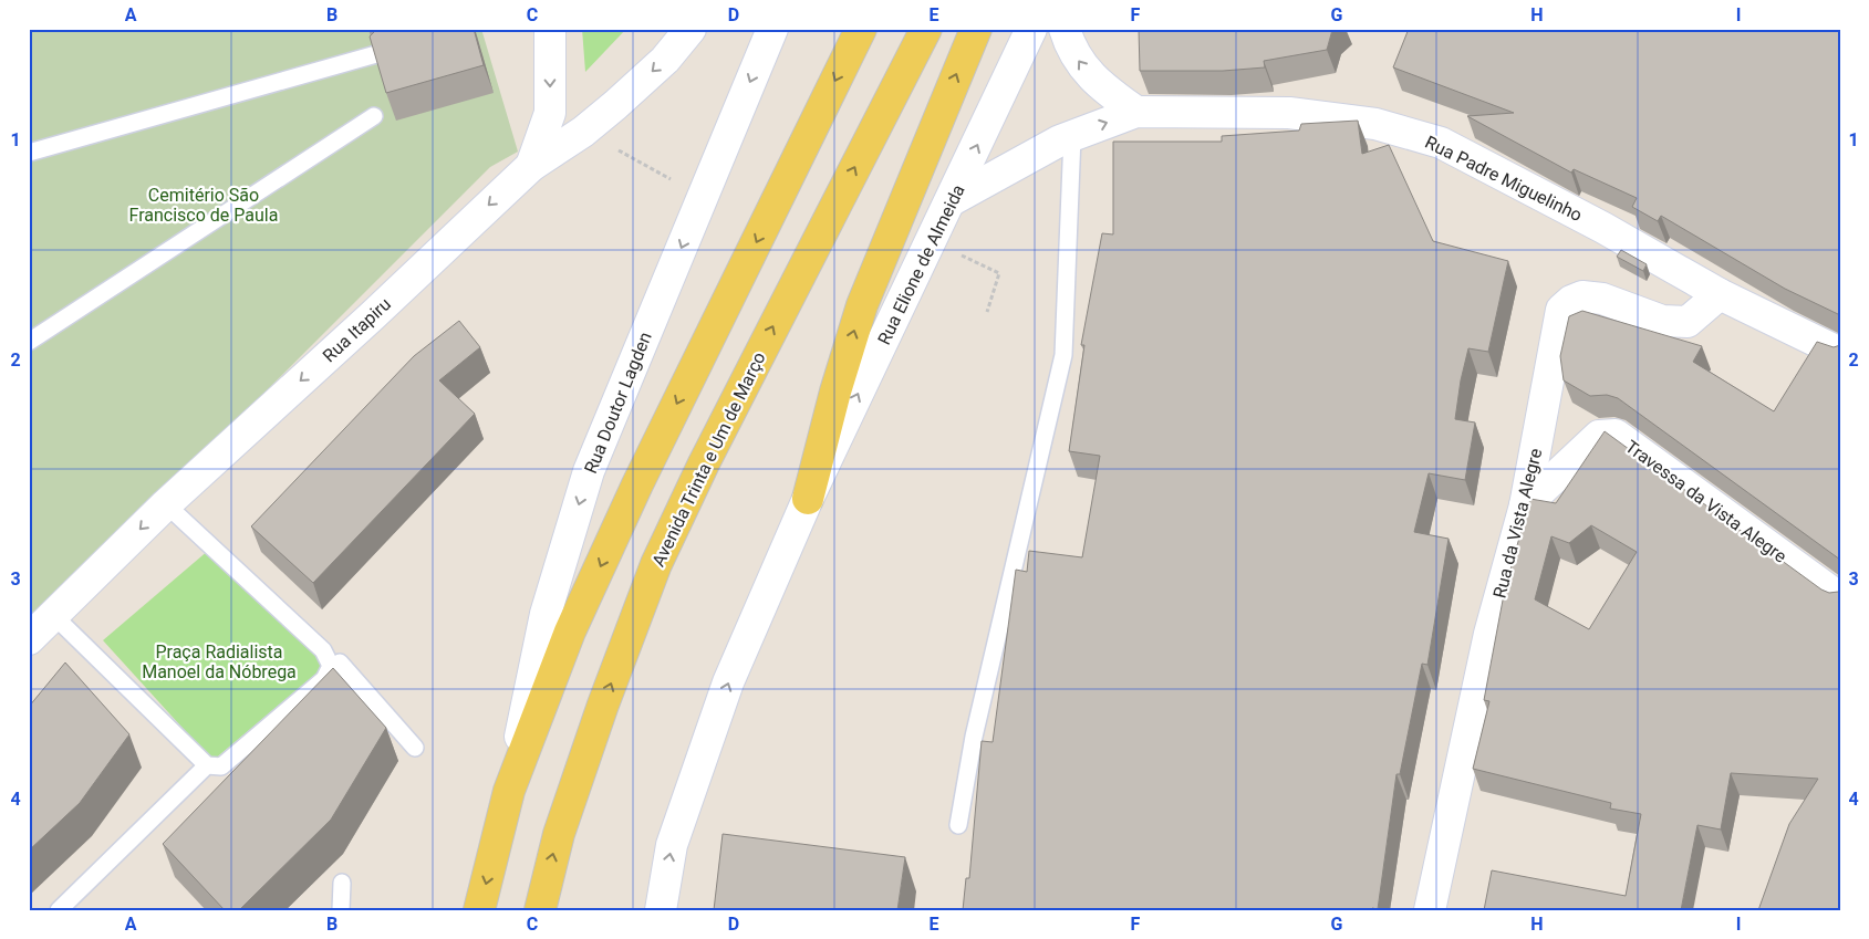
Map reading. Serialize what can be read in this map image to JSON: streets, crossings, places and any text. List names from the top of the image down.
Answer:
{
  "streets": {
    "main road": ["Avenida Trinta e Um de Março"],
    "street": [
      "Rua Padre Miguelinho",
      "Rua Elione de Almeida",
      "Rua Itapiru",
      "Rua Doutor Lagden",
      "Travessa da Vista Alegre",
      "Rua da Vista Alegre"
    ]
  },
  "crossings": [
    ["Rua Padre Miguelinho", "Rua Elione de Almeida"],
    ["Rua Padre Miguelinho", "Rua da Vista Alegre"],
    ["Travessa da Vista Alegre", "Rua da Vista Alegre"]
  ],
  "one_way": ["Rua Elione de Almeida", "Rua Itapiru"],
  "parks": ["Cemitério São Francisco de Paula", "Praça Radialista Manoel da Nóbrega"],
  "grid": {
    "columns": [
      "A",
      "B",
      "C",
      "D",
      "E",
      "F",
      "G",
      "H",
      "I"
    ],
    "rows": [
      "1",
      "2",
      "3",
      "4"
    ]
  }
}
